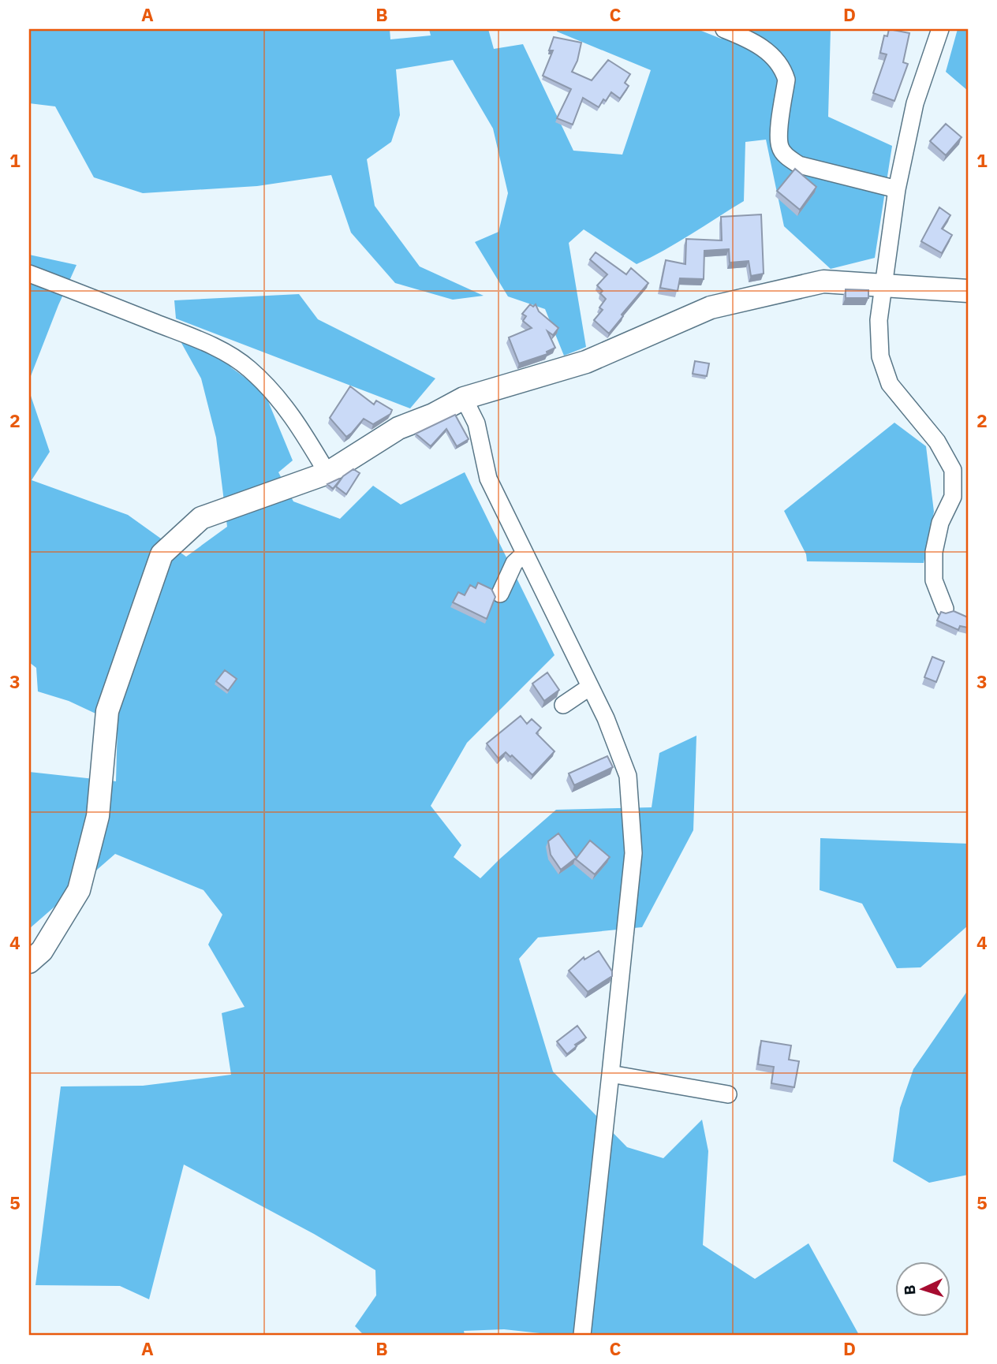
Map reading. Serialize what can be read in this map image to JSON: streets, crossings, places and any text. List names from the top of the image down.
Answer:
{
  "north": "left",
  "grid": {
    "columns": [
      "A",
      "B",
      "C",
      "D"
    ],
    "rows": [
      "1",
      "2",
      "3",
      "4",
      "5"
    ]
  }
}
